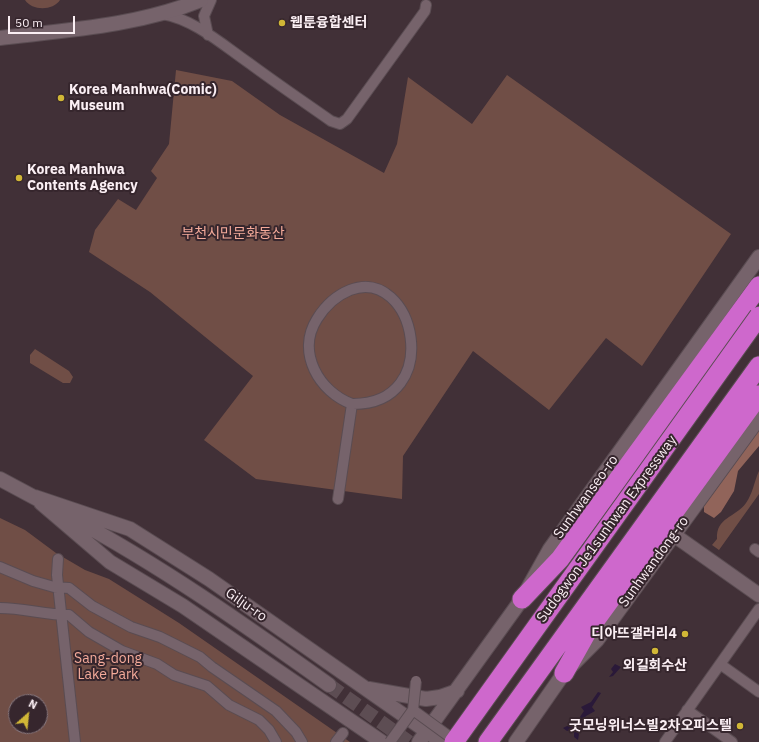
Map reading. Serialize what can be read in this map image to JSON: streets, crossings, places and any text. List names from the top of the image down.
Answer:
{
  "streets": {
    "highway": ["Sudogwon Je1sunhwan Expressway"],
    "street": ["Sunhwanseo-ro", "Sunhwandong-ro", "Gilju-ro"]
  },
  "crossings": [
    ["Sunhwanseo-ro", "Gilju-ro"]
  ],
  "parks": ["부천시민문화동산", "Sang-dong Lake Park"],
  "places": [
    "웹툰융합센터",
    "Korea Manhwa(Comic) Museum",
    "Korea Manhwa Contents Agency",
    "디아뜨갤러리4",
    "외길회수산",
    "굿모닝위너스빌2차오피스텔"
  ],
  "scale_bar": "50 m",
  "north": "top right"
}
